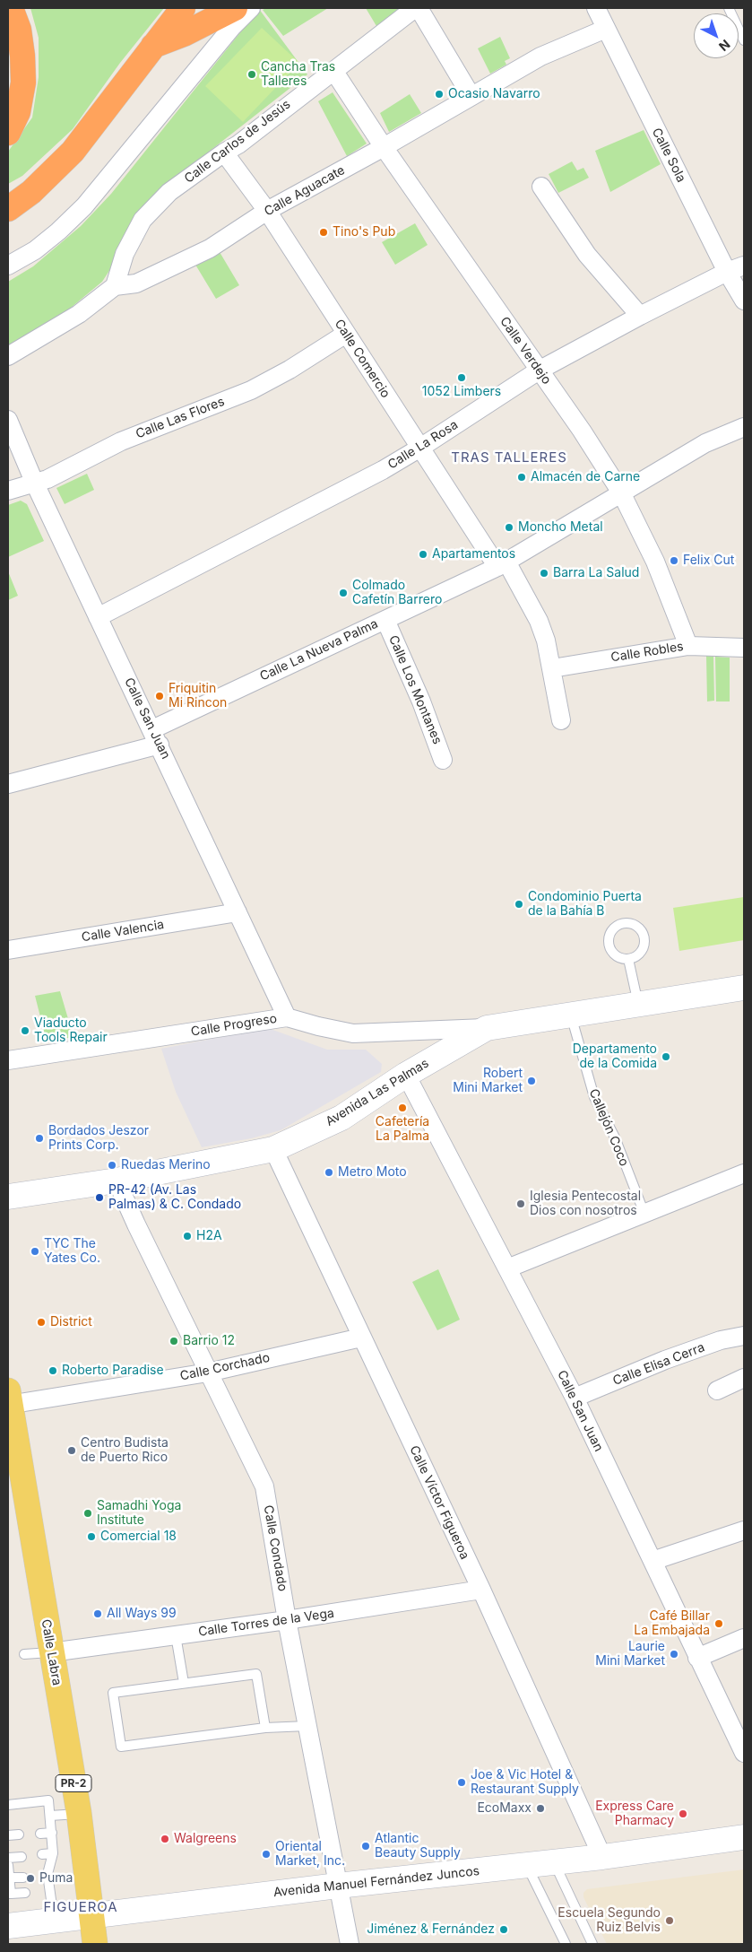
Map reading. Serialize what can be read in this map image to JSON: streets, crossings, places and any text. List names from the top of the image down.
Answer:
{
  "streets": {
    "main road": ["Calle Labra", "PR-2"],
    "street": [
      "Calle Carlos de Jesús",
      "Calle Sola",
      "Calle Aguacate",
      "Calle Verdejo",
      "Calle Comercio",
      "Calle Las Flores",
      "Calle La Rosa",
      "Calle La Nueva Palma",
      "Calle Robles",
      "Calle Los Montanes",
      "Calle San Juan",
      "Calle Valencia",
      "Calle Progreso",
      "Avenida Las Palmas",
      "Calle Elisa Cerra",
      "Calle Corchado",
      "Calle Víctor Figueroa",
      "Calle Condado",
      "Calle Torres de la Vega",
      "Avenida Manuel Fernández Juncos"
    ],
    "lane": ["Callejón Coco"]
  },
  "crossings": [
    ["Calle Carlos de Jesús", "Calle Aguacate"],
    ["Calle Carlos de Jesús", "Calle Verdejo"],
    ["Calle Carlos de Jesús", "Calle Comercio"],
    ["Calle Sola", "Calle Aguacate"],
    ["Calle Sola", "Calle La Rosa"],
    ["Calle Aguacate", "Calle Verdejo"],
    ["Calle Aguacate", "Calle Comercio"],
    ["Calle Verdejo", "Calle La Rosa"],
    ["Calle Verdejo", "Calle La Nueva Palma"],
    ["Calle Verdejo", "Calle Robles"],
    ["Calle Comercio", "Calle Las Flores"],
    ["Calle Comercio", "Calle La Rosa"],
    ["Calle Comercio", "Calle La Nueva Palma"],
    ["Calle Comercio", "Calle Robles"],
    ["Calle Las Flores", "Calle San Juan"],
    ["Calle La Rosa", "Calle San Juan"],
    ["Calle La Nueva Palma", "Calle Los Montanes"],
    ["Calle La Nueva Palma", "Calle San Juan"],
    ["Calle San Juan", "Calle Valencia"],
    ["Calle San Juan", "Calle Progreso"],
    ["Calle San Juan", "Avenida Las Palmas"],
    ["Calle San Juan", "Calle Elisa Cerra"],
    ["Calle Progreso", "Avenida Las Palmas"],
    ["Avenida Las Palmas", "Callejón Coco"],
    ["Avenida Las Palmas", "Calle Víctor Figueroa"],
    ["Avenida Las Palmas", "Calle Condado"],
    ["Calle Corchado", "Calle Víctor Figueroa"],
    ["Calle Corchado", "Calle Condado"],
    ["Calle Corchado", "Calle Labra"],
    ["Calle Víctor Figueroa", "Calle Torres de la Vega"],
    ["Calle Víctor Figueroa", "Avenida Manuel Fernández Juncos"],
    ["Calle Condado", "Calle Torres de la Vega"],
    ["Calle Condado", "Avenida Manuel Fernández Juncos"],
    ["Calle Torres de la Vega", "Calle Labra"],
    ["Calle Labra", "PR-2"],
    ["Calle Labra", "Avenida Manuel Fernández Juncos"],
    ["PR-2", "Avenida Manuel Fernández Juncos"]
  ],
  "districts": ["TRAS TALLERES", "FIGUEROA"],
  "places": [
    "Cancha Tras Talleres",
    "Ocasio Navarro",
    "Tino's Pub",
    "1052 Limbers",
    "Almacén de Carne",
    "Moncho Metal",
    "Apartamentos",
    "Felix Cut",
    "Barra La Salud",
    "Colmado Cafetín Barrero",
    "Friquitin Mi Rincon",
    "Condominio Puerta de la Bahía B",
    "Viaducto Tools Repair",
    "Departamento de la Comida",
    "Robert Mini Market",
    "Cafetería La Palma",
    "Bordados Jeszor Prints Corp.",
    "Ruedas Merino",
    "Metro Moto",
    "PR-42 (Av. Las Palmas) & C. Condado",
    "Iglesia Pentecostal Dios con nosotros",
    "H2A",
    "TYC The Yates Co.",
    "District",
    "Barrio 12",
    "Roberto Paradise",
    "Centro Budista de Puerto Rico",
    "Samadhi Yoga Institute",
    "Comercial 18",
    "All Ways 99",
    "Café Billar La Embajada",
    "Laurie Mini Market",
    "Joe & Vic Hotel & Restaurant Supply",
    "EcoMaxx",
    "Express Care Pharmacy",
    "Walgreens",
    "Atlantic Beauty Supply",
    "Oriental Market, Inc.",
    "Puma",
    "Escuela Segundo Ruiz Belvis",
    "Jiménez & Fernández"
  ],
  "north": "bottom right"
}
